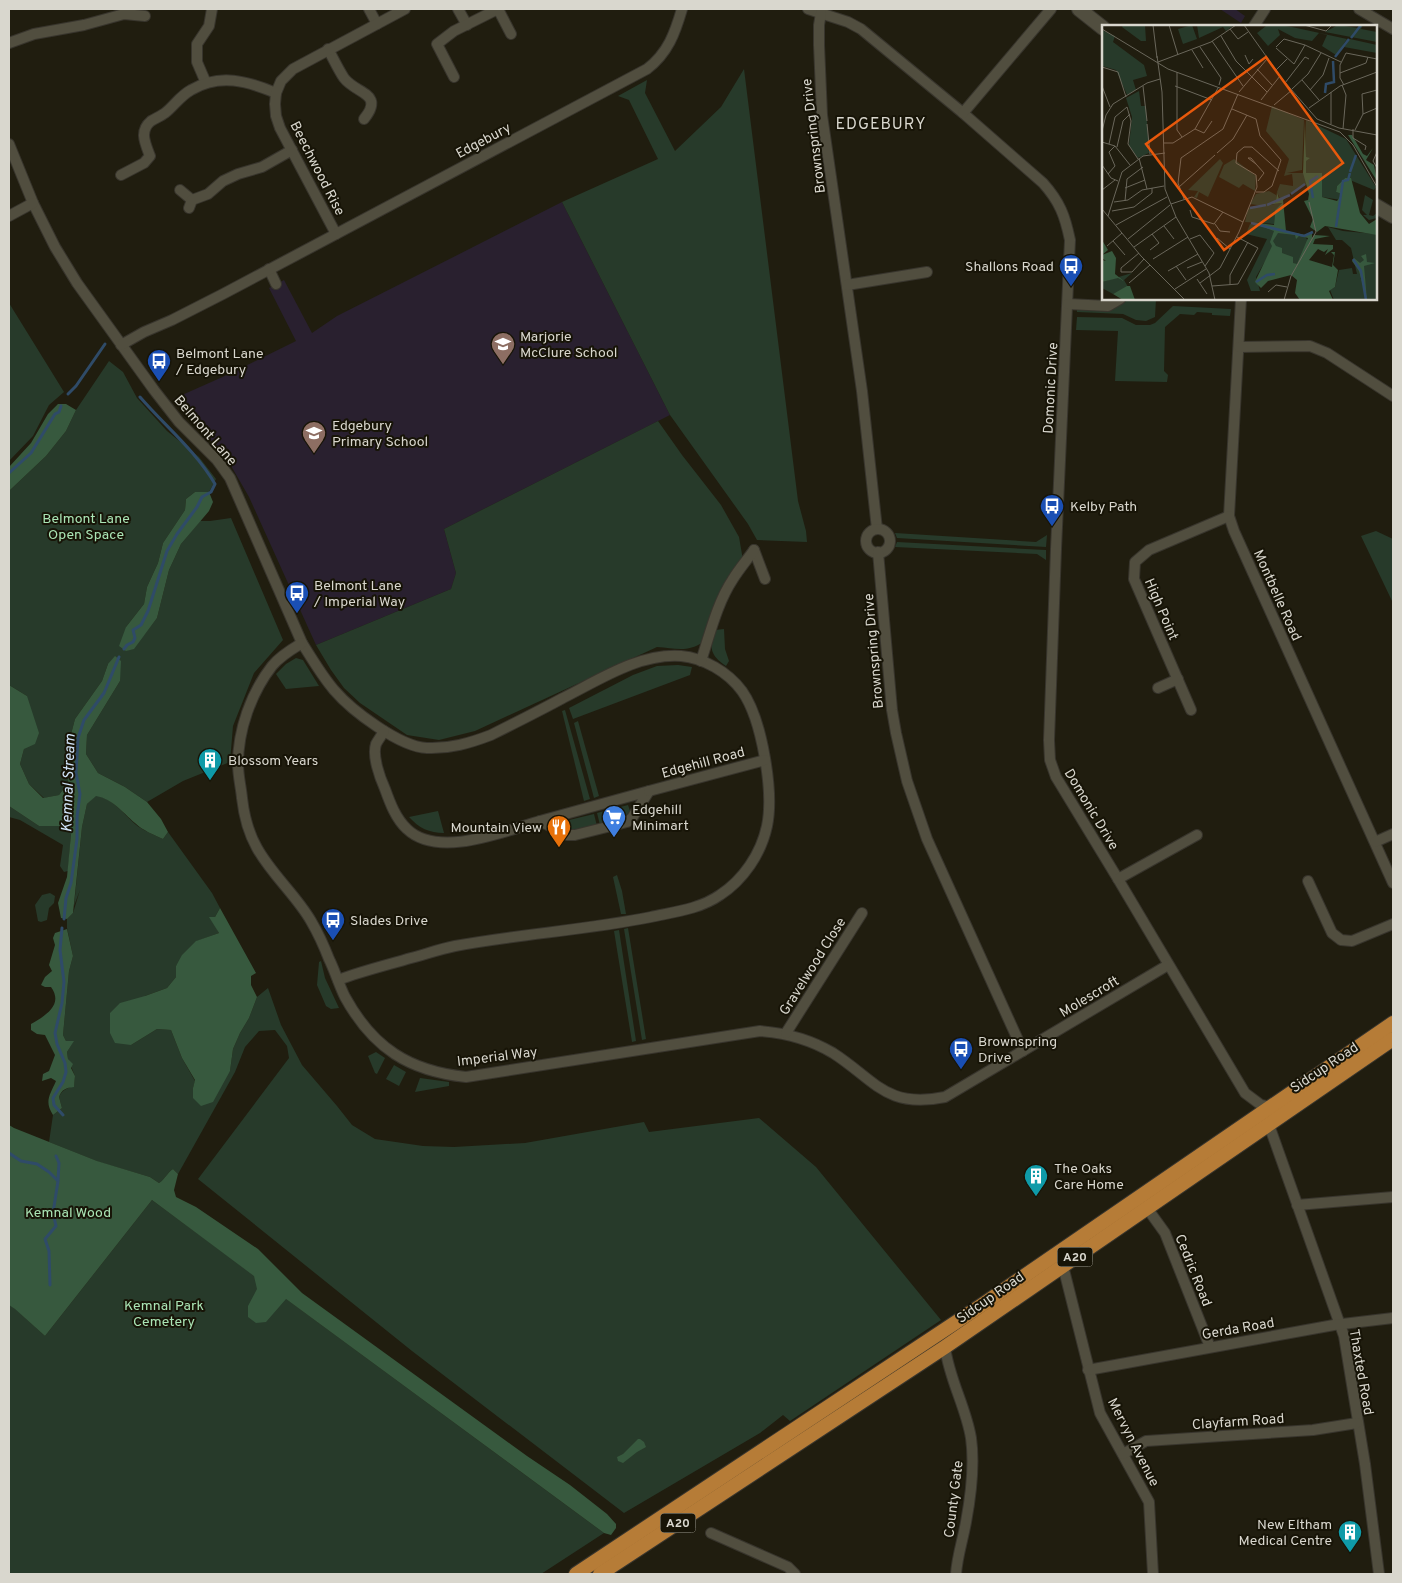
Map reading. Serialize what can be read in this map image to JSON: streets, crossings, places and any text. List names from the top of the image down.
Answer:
{
  "streets": {
    "highway": ["Sidcup Road", "A20"],
    "street": [
      "Brownspring Drive",
      "Edgebury",
      "Beechwood Rise",
      "Domonic Drive",
      "Belmont Lane",
      "Montbelle Road",
      "High Point",
      "Edgehill Road",
      "Gravelwood Close",
      "Molescroft",
      "Imperial Way",
      "Cedric Road",
      "Gerda Road",
      "Thaxted Road",
      "Clayfarm Road",
      "Mervyn Avenue",
      "County Gate"
    ]
  },
  "crossings": [
    ["Brownspring Drive", "Domonic Drive"],
    ["Brownspring Drive", "Molescroft"],
    ["Brownspring Drive", "Imperial Way"],
    ["Edgebury", "Beechwood Rise"],
    ["Edgebury", "Belmont Lane"],
    ["Domonic Drive", "Molescroft"],
    ["Domonic Drive", "Sidcup Road"],
    ["Belmont Lane", "Imperial Way"],
    ["Montbelle Road", "High Point"],
    ["Gravelwood Close", "Imperial Way"],
    ["Molescroft", "Imperial Way"],
    ["Sidcup Road", "Cedric Road"],
    ["Sidcup Road", "Thaxted Road"],
    ["Sidcup Road", "Mervyn Avenue"],
    ["Sidcup Road", "County Gate"],
    ["Cedric Road", "Gerda Road"],
    ["Gerda Road", "Thaxted Road"],
    ["Gerda Road", "Mervyn Avenue"],
    ["Thaxted Road", "Clayfarm Road"],
    ["Clayfarm Road", "Mervyn Avenue"]
  ],
  "districts": ["EDGEBURY"],
  "water": ["Kemnal Stream"],
  "parks": ["Belmont Lane Open Space", "Kemnal Wood", "Kemnal Park Cemetery"],
  "places": {
    "bus stop": [
      "Shallons Road",
      "Belmont Lane / Edgebury",
      "Kelby Path",
      "Belmont Lane / Imperial Way",
      "Slades Drive",
      "Brownspring Drive"
    ],
    "school or university": ["Marjorie McClure School", "Edgebury Primary School"],
    "building": ["Blossom Years", "The Oaks Care Home", "New Eltham Medical Centre"],
    "supermarket": ["Edgehill Minimart"],
    "restaurant": ["Mountain View"]
  }
}
